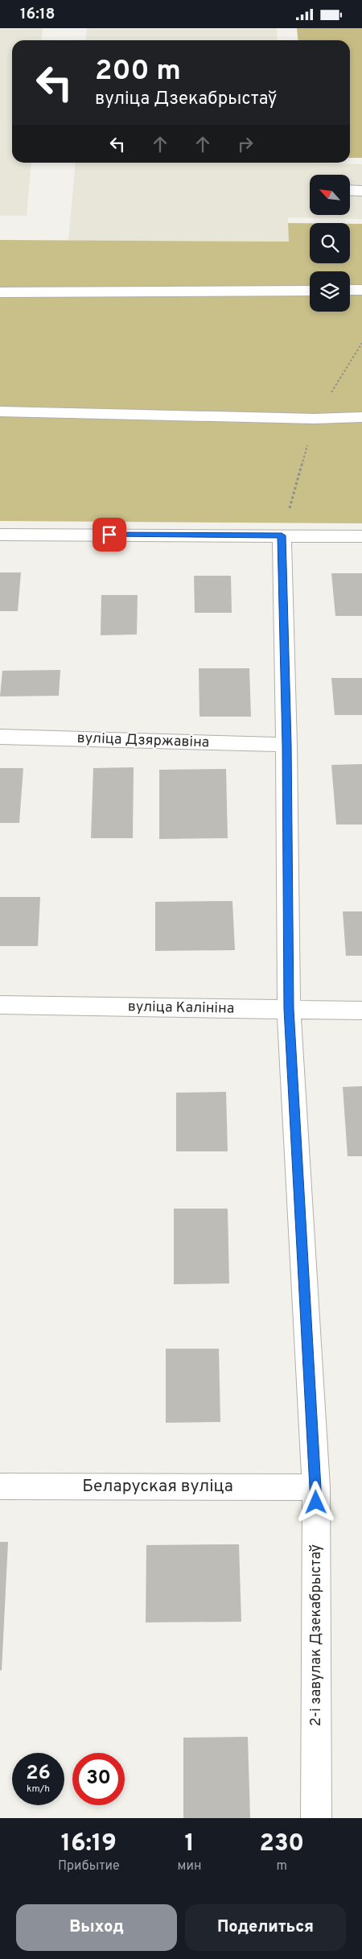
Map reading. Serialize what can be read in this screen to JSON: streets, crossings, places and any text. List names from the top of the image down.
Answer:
{
  "streets": {
    "street": [
      "вуліца Дзяржавіна",
      "вуліца Калініна",
      "Беларуская вуліца",
      "2-і завулак Дзекабрыстаў"
    ]
  },
  "crossings": [
    ["вуліца Дзяржавіна", "2-і завулак Дзекабрыстаў"],
    ["вуліца Калініна", "2-і завулак Дзекабрыстаў"],
    ["Беларуская вуліца", "2-і завулак Дзекабрыстаў"]
  ],
  "north": "top left",
  "page": {
    "status": "16:18",
    "turn": ["200 m", "вуліца Дзекабрыстаў"],
    "speed": "26 km/h",
    "limit": "30",
    "eta": [
      "16:19",
      "Прибытие",
      "1",
      "мин",
      "230",
      "m"
    ],
    "buttons": ["Выход", "Поделиться"]
  }
}
